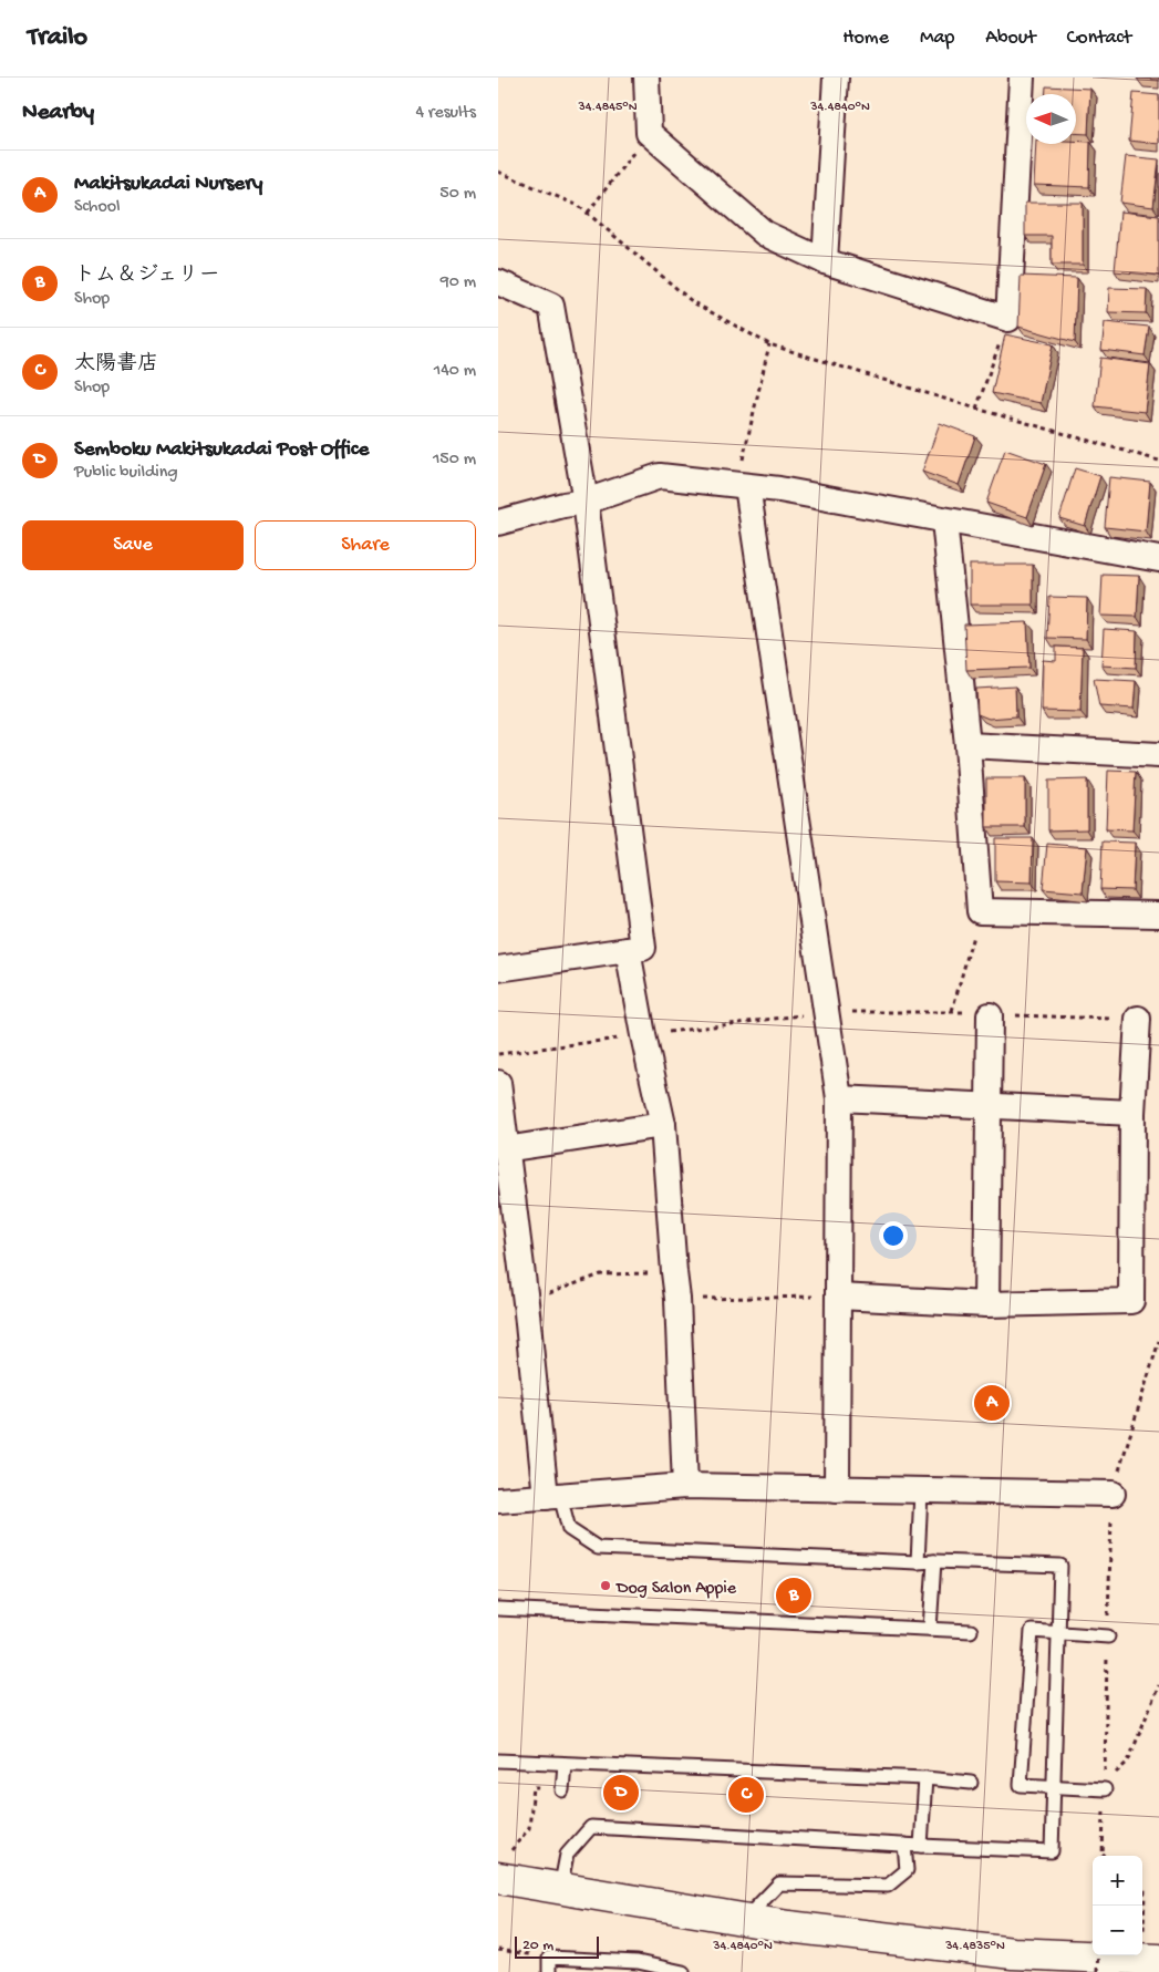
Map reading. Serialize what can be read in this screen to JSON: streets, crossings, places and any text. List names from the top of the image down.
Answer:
{
  "places": ["Dog Salon Appie"],
  "scale_bar": "20 m",
  "north": "left",
  "page": {
    "header": "Trailo",
    "nav": [
      "Home",
      "Map",
      "About",
      "Contact"
    ],
    "heading": ["Nearby", "4 results"],
    "list": [
      {
        "mark": "A",
        "name": "Makitsukadai Nursery",
        "note": "School",
        "value": "50 m"
      },
      {
        "mark": "B",
        "name": "トム＆ジェリー",
        "note": "Shop",
        "value": "90 m"
      },
      {
        "mark": "C",
        "name": "太陽書店",
        "note": "Shop",
        "value": "140 m"
      },
      {
        "mark": "D",
        "name": "Semboku Makitsukadai Post Office",
        "note": "Public building",
        "value": "150 m"
      }
    ],
    "buttons": ["Save", "Share"],
    "pins": [
      "A",
      "B",
      "D",
      "C"
    ],
    "map_buttons": ["+", "−"],
    "scale": "20 m"
  },
  "coordinates": ["34.4845°N", "34.4840°N", "34.4835°N"]
}
